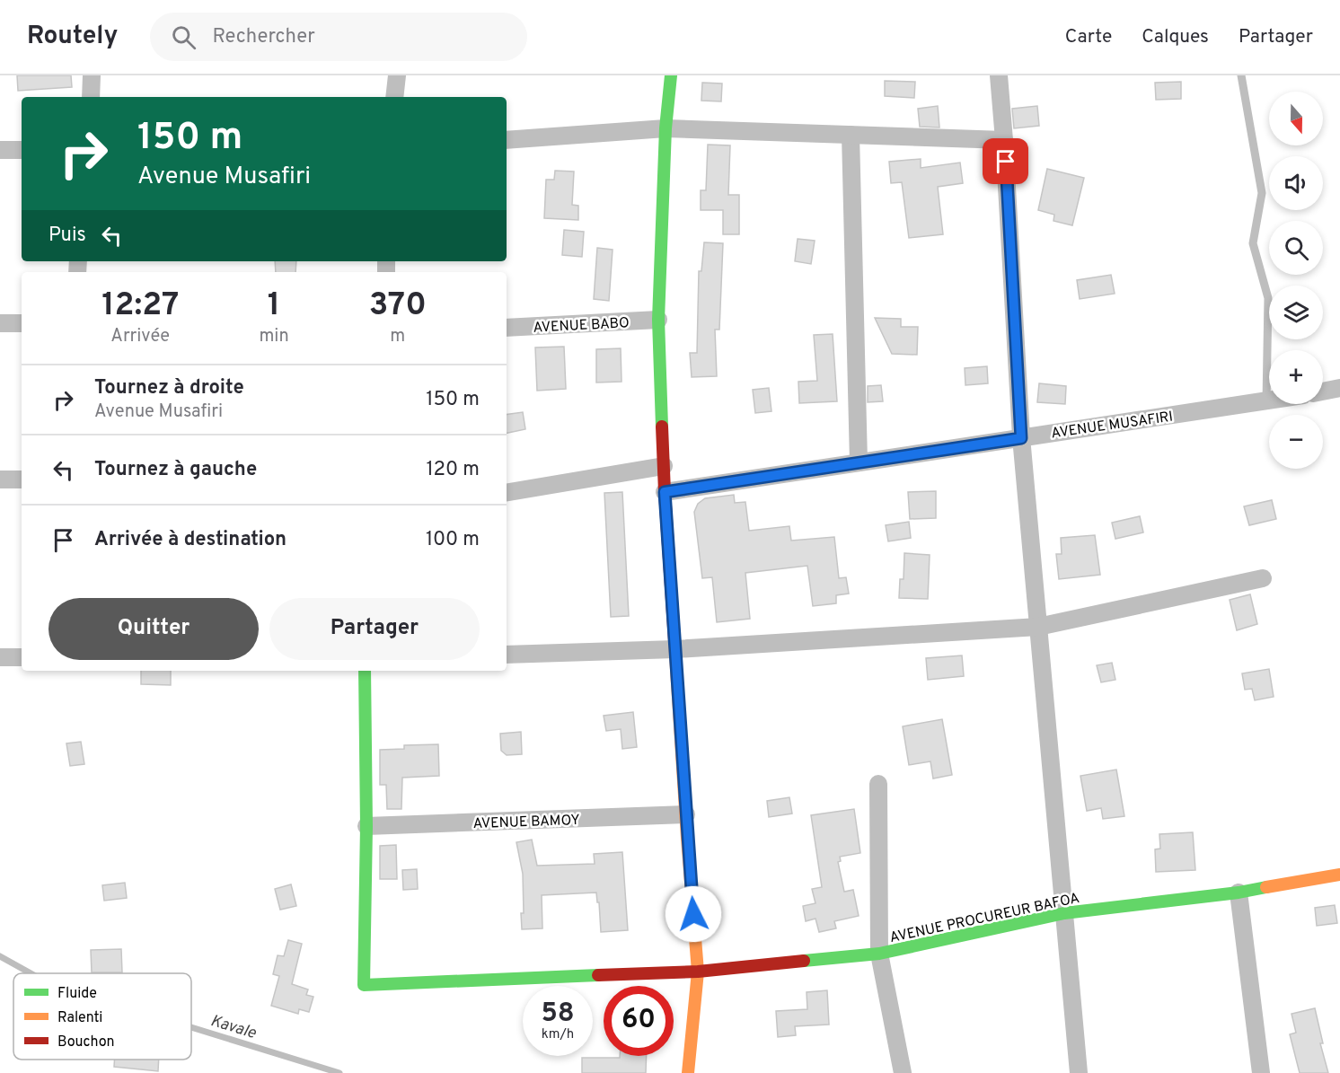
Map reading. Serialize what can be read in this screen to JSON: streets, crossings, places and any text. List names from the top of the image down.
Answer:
{
  "streets": {
    "street": [
      "AVENUE BABO",
      "AVENUE MUSAFIRI",
      "AVENUE BAMOY",
      "AVENUE PROCUREUR BAFOA"
    ]
  },
  "crossings": [
    ["AVENUE BAMOY", "AVENUE PROCUREUR BAFOA"]
  ],
  "water": ["Kavale"],
  "legend": ["Fluide", "Ralenti", "Bouchon"],
  "north": "bottom",
  "page": {
    "header": "Routely",
    "search": "Rechercher",
    "nav": ["Carte", "Calques", "Partager"],
    "map_buttons": ["+", "−"],
    "turn": ["150 m", "Avenue Musafiri"],
    "then": "Puis",
    "eta": [
      "12:27",
      "Arrivée",
      "1",
      "min",
      "370",
      "m"
    ],
    "list": [
      {
        "name": "Tournez à droite",
        "note": "Avenue Musafiri",
        "value": "150 m"
      },
      {
        "name": "Tournez à gauche",
        "value": "120 m"
      },
      {
        "name": "Arrivée à destination",
        "value": "100 m"
      }
    ],
    "buttons": ["Quitter", "Partager"],
    "speed": "58 km/h",
    "limit": "60"
  }
}
